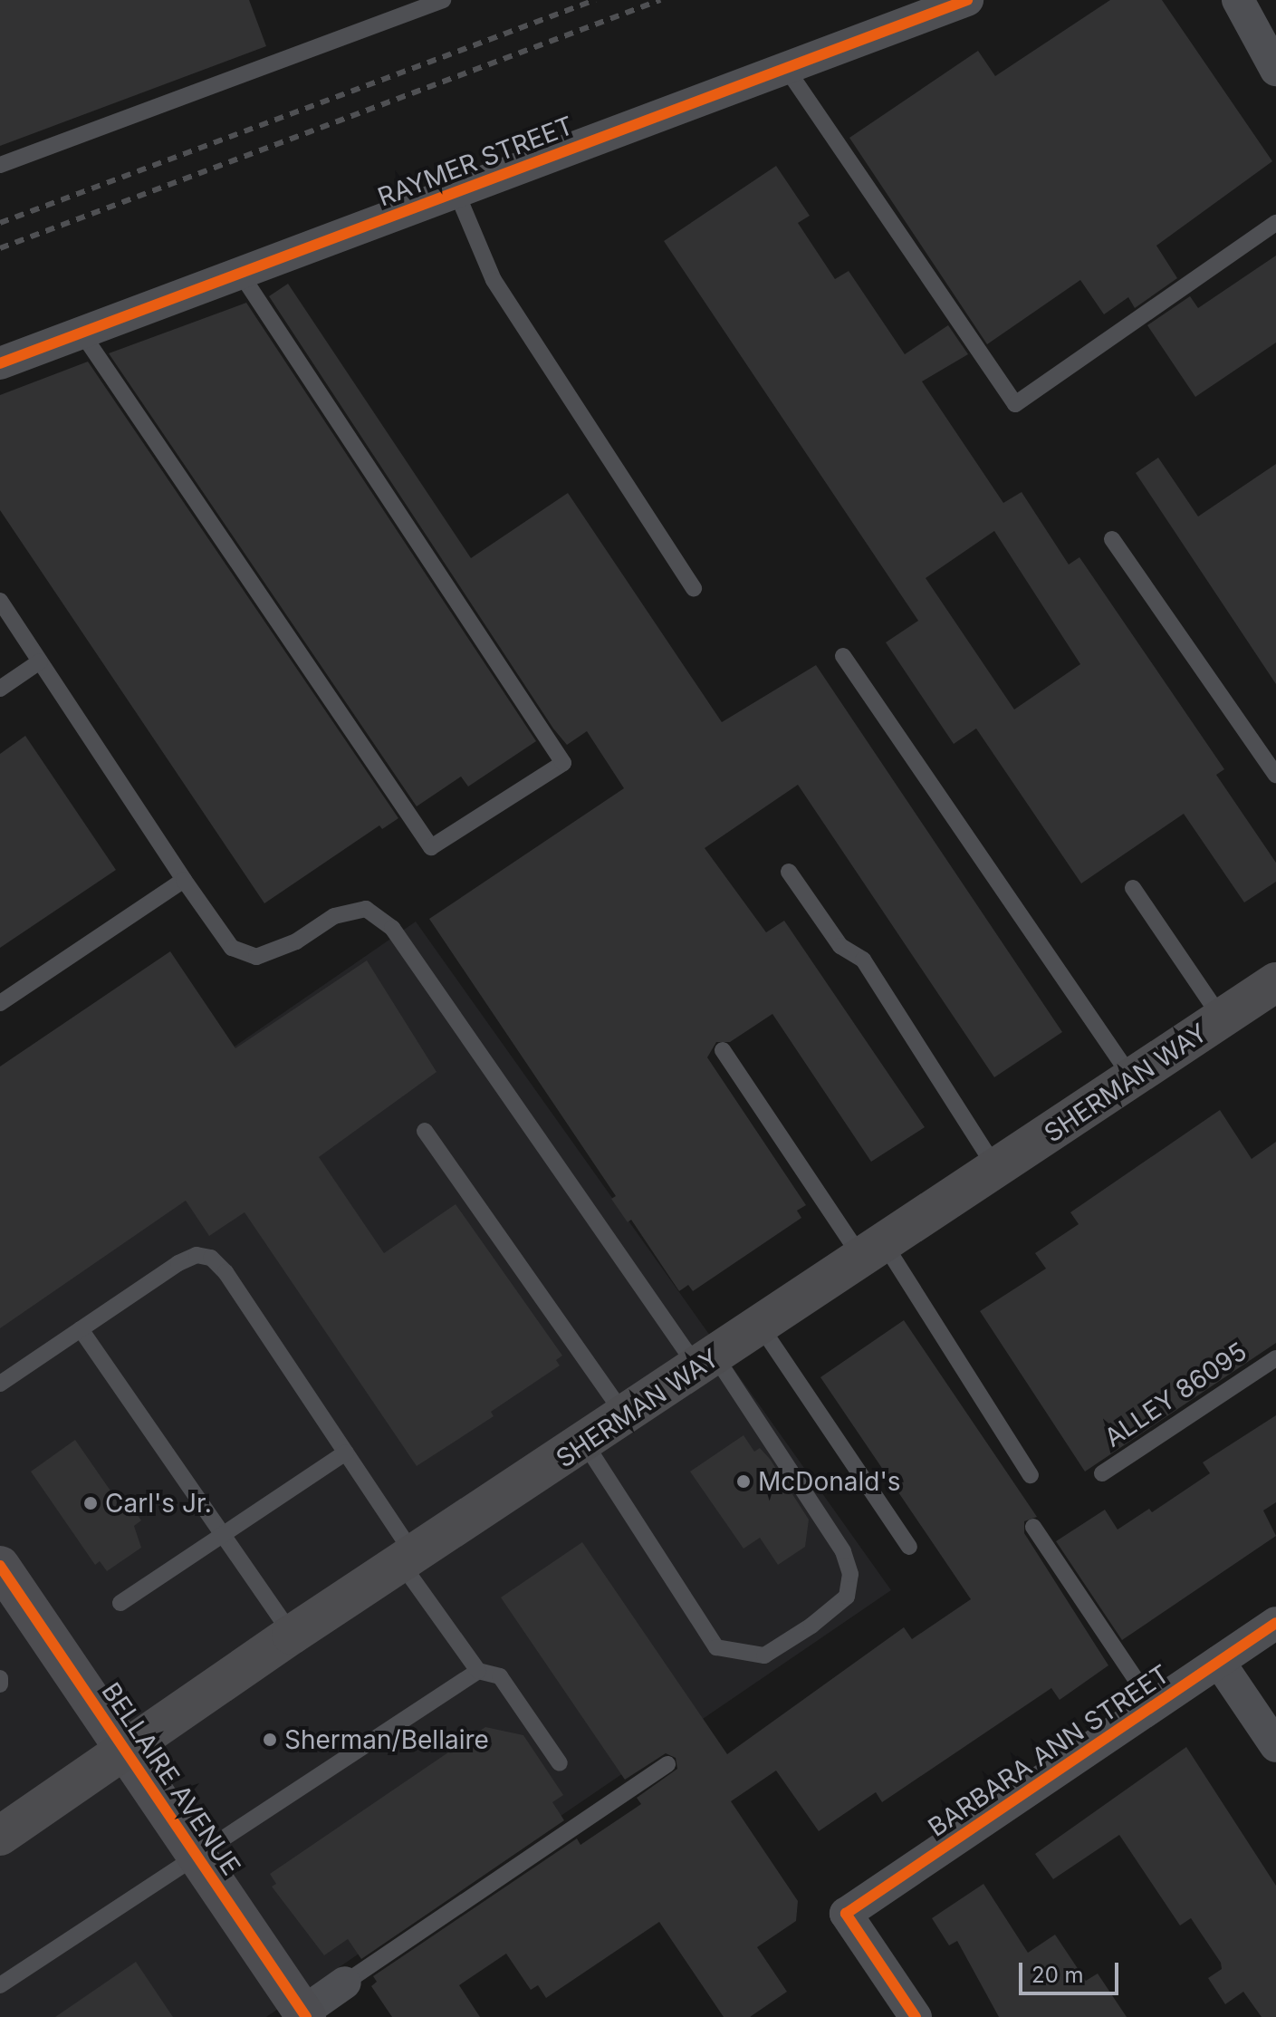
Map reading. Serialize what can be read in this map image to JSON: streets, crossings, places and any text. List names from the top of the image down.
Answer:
{
  "streets": {
    "main road": ["SHERMAN WAY"],
    "street": ["RAYMER STREET", "BARBARA ANN STREET", "BELLAIRE AVENUE"],
    "lane": ["ALLEY 86095"]
  },
  "crossings": [
    ["SHERMAN WAY", "BELLAIRE AVENUE"]
  ],
  "places": ["McDonald's", "Carl's Jr.", "Sherman/Bellaire"],
  "scale_bar": "20 m"
}
